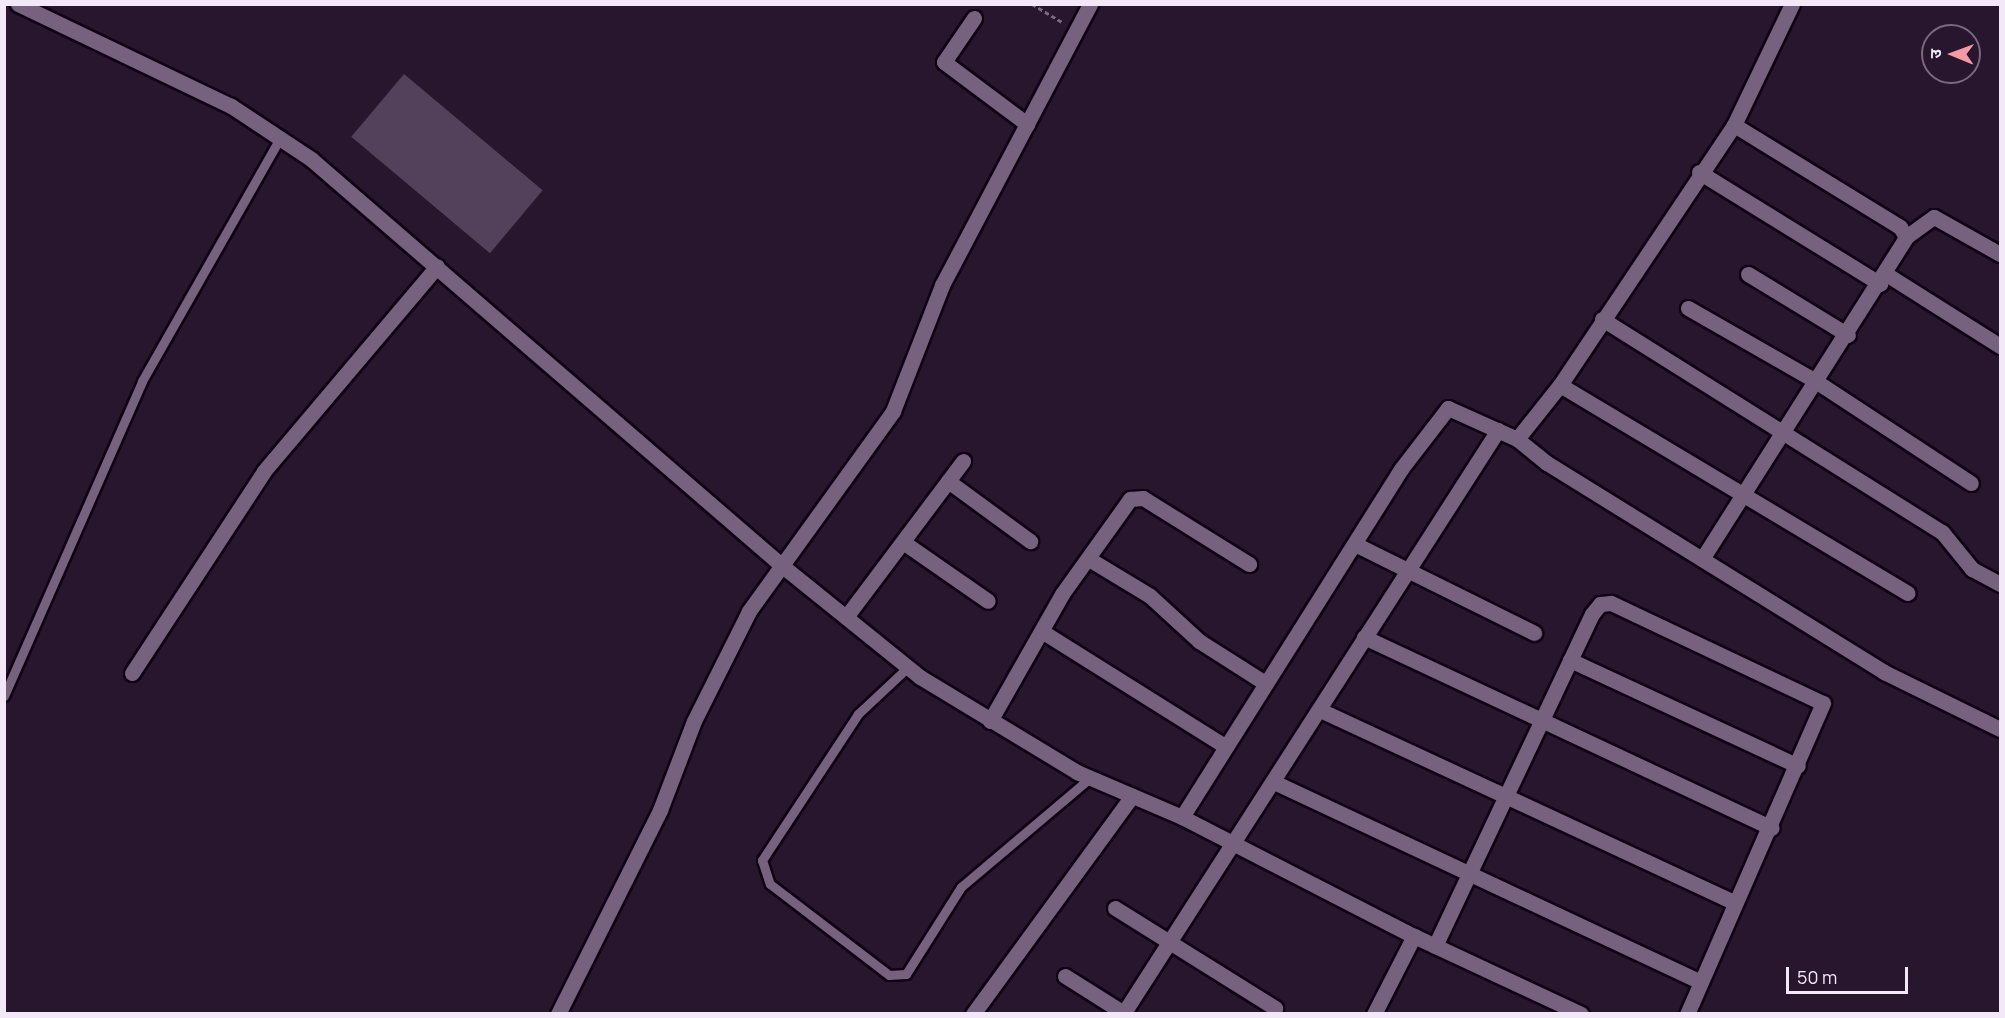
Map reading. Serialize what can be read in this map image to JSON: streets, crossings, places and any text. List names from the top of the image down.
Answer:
{
  "scale_bar": "50 m",
  "north": "left"
}
